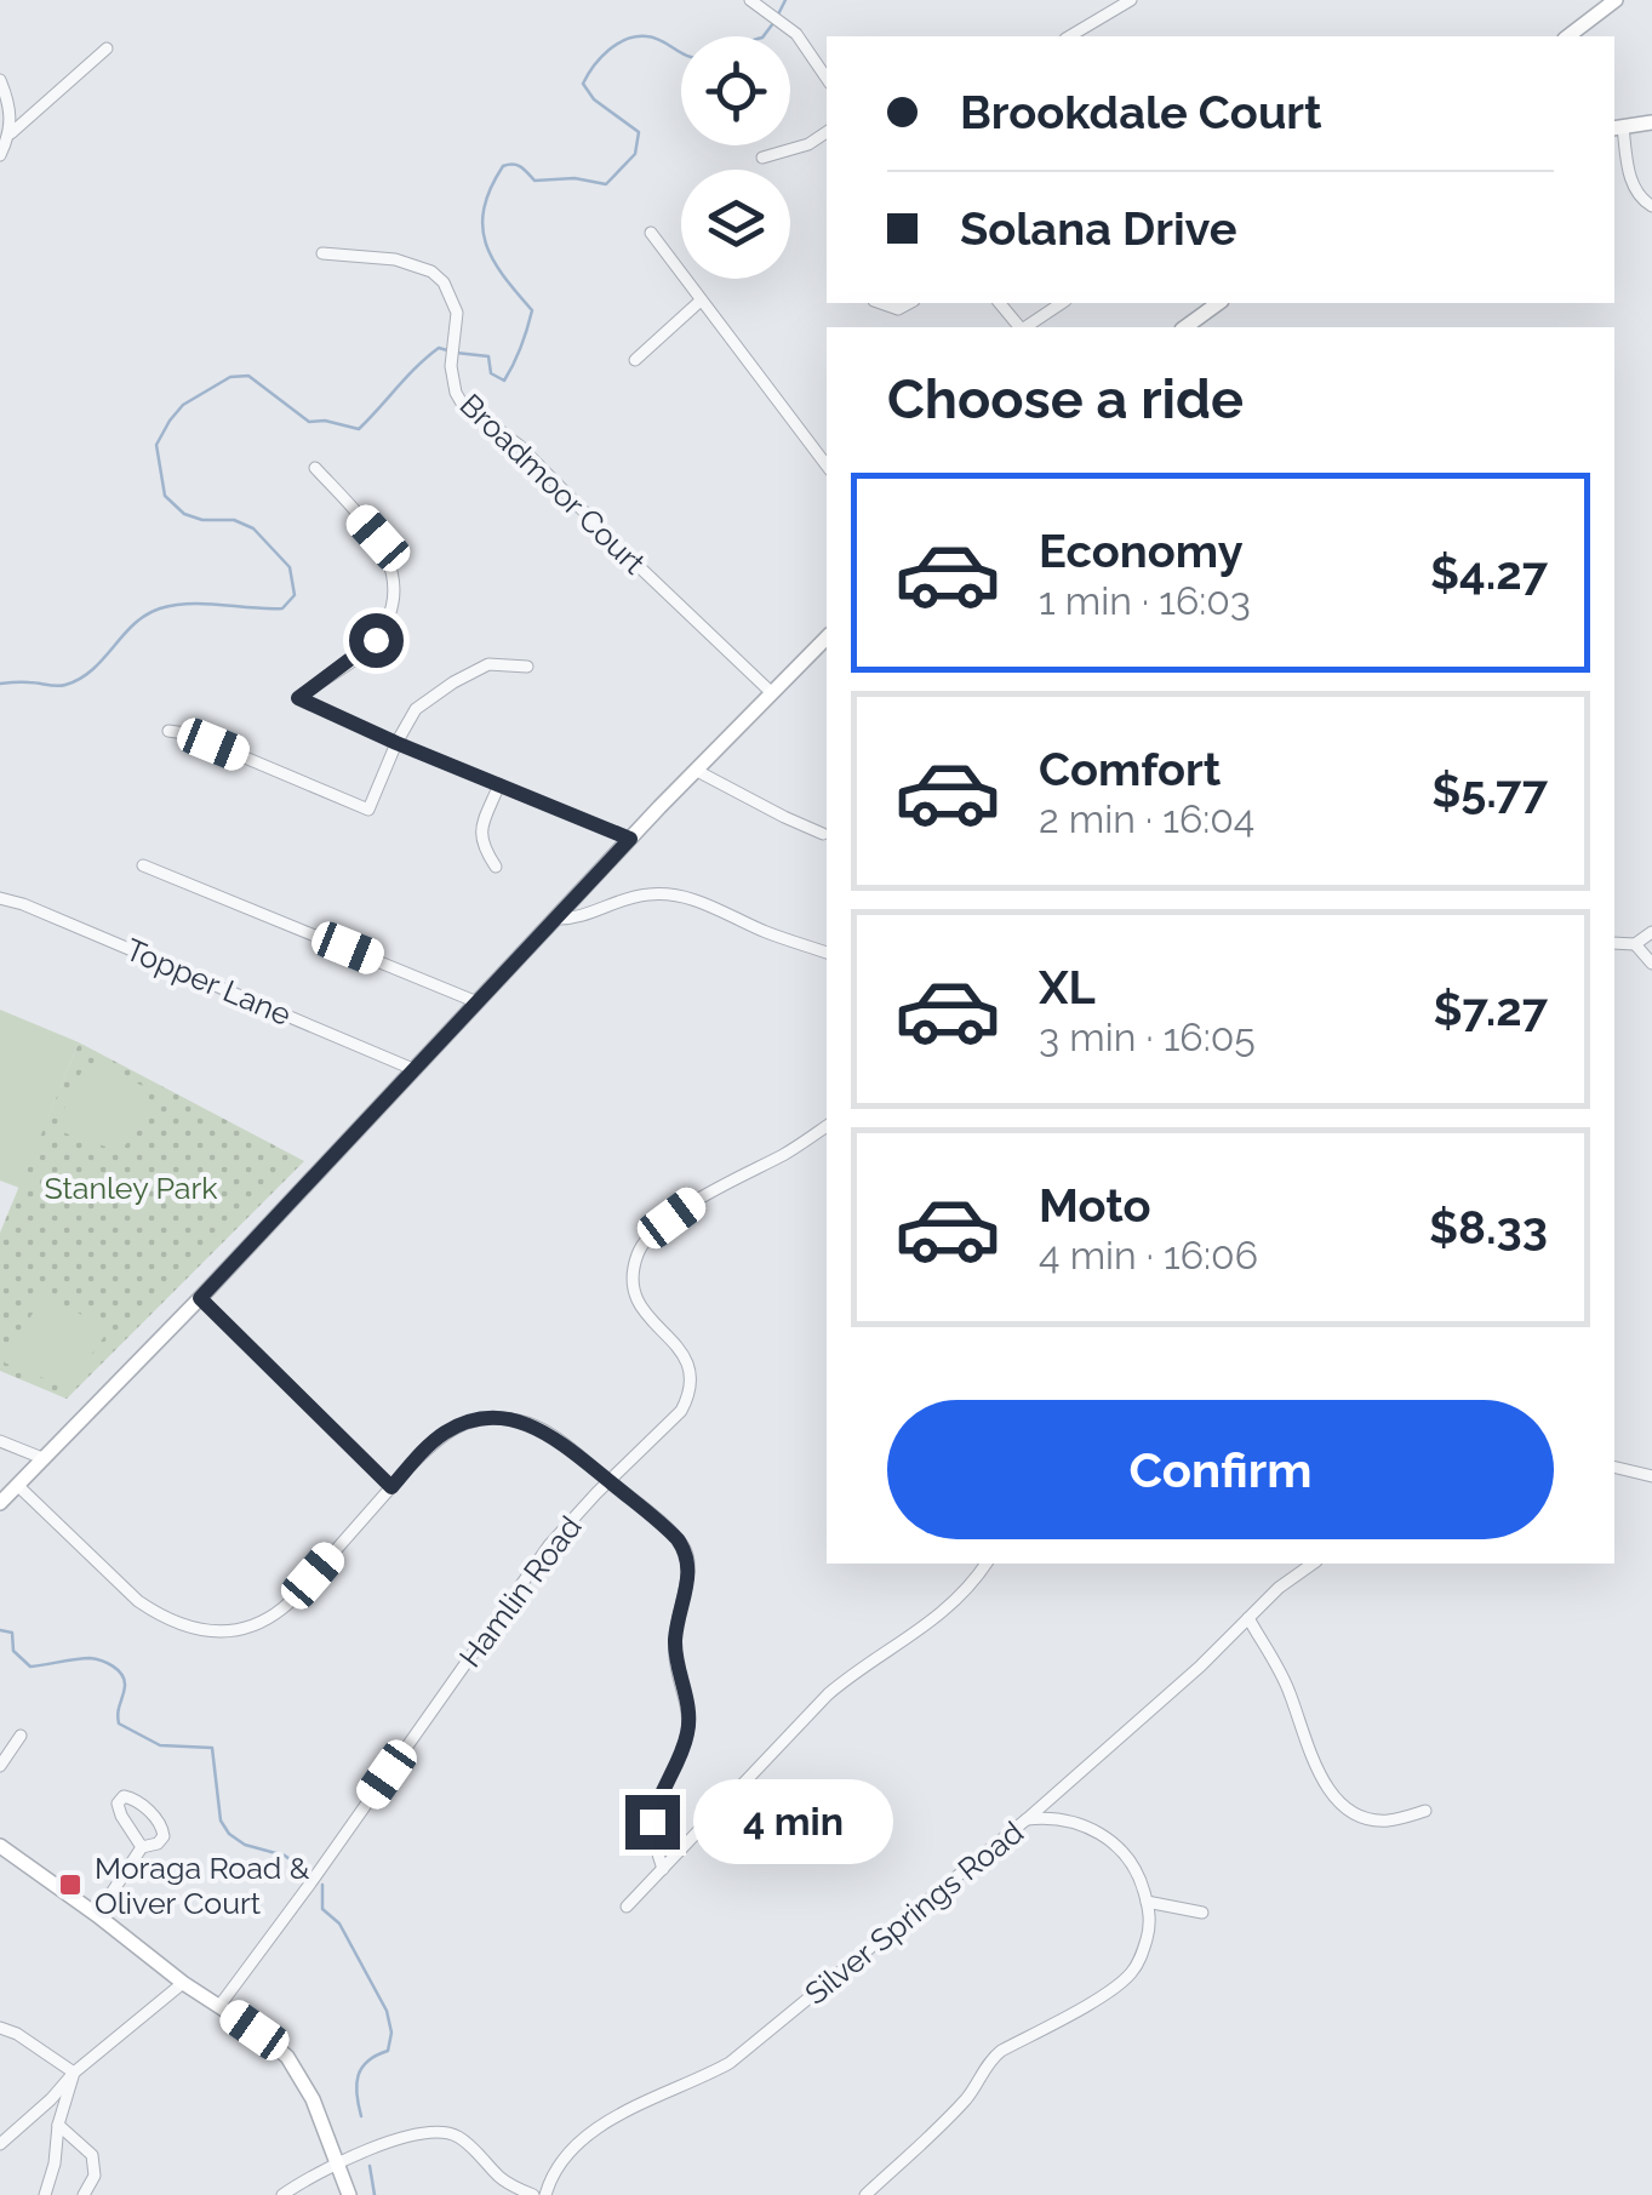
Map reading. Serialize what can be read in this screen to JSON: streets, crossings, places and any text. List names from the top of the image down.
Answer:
{
  "streets": {
    "street": [
      "Broadmoor Court",
      "Topper Lane",
      "Hamlin Road",
      "Silver Springs Road"
    ]
  },
  "parks": ["Stanley Park"],
  "places": {
    "transit": ["Moraga Road & Oliver Court"]
  },
  "page": {
    "banner": ["Brookdale Court", "Solana Drive"],
    "heading": "Choose a ride",
    "list": [
      {
        "name": "Economy",
        "note": "1 min · 16:03",
        "value": "$4.27"
      },
      {
        "name": "Comfort",
        "note": "2 min · 16:04",
        "value": "$5.77"
      },
      {
        "name": "XL",
        "note": "3 min · 16:05",
        "value": "$7.27"
      },
      {
        "name": "Moto",
        "note": "4 min · 16:06",
        "value": "$8.33"
      }
    ],
    "buttons": "Confirm",
    "bubble": "4 min"
  }
}
